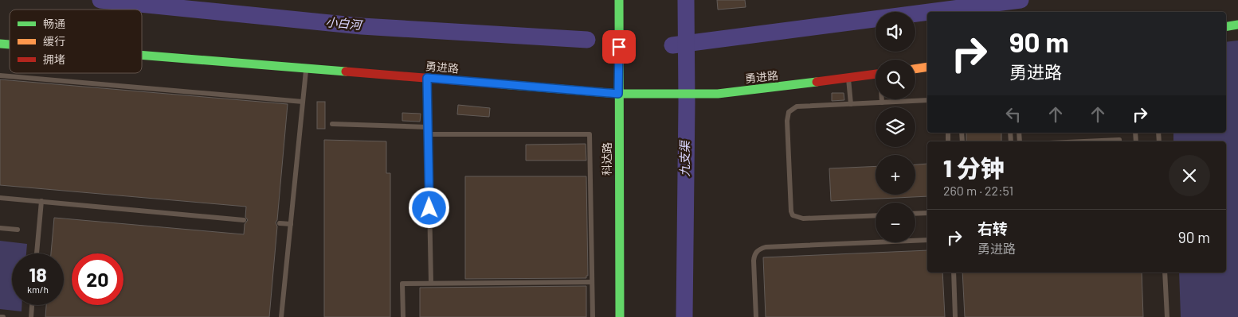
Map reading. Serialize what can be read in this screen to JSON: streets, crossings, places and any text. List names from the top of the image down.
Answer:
{
  "streets": {
    "street": ["勇进路", "科达路"]
  },
  "crossings": [
    ["勇进路", "科达路"]
  ],
  "water": ["小白河", "九支渠"],
  "legend": ["畅通", "缓行", "拥堵"],
  "page": {
    "map_buttons": ["+", "−"],
    "turn": ["90 m", "勇进路"],
    "heading": ["1 分钟", "260 m · 22:51"],
    "list": [
      {
        "name": "右转",
        "note": "勇进路",
        "value": "90 m"
      }
    ],
    "speed": "18 km/h",
    "limit": "20"
  }
}
